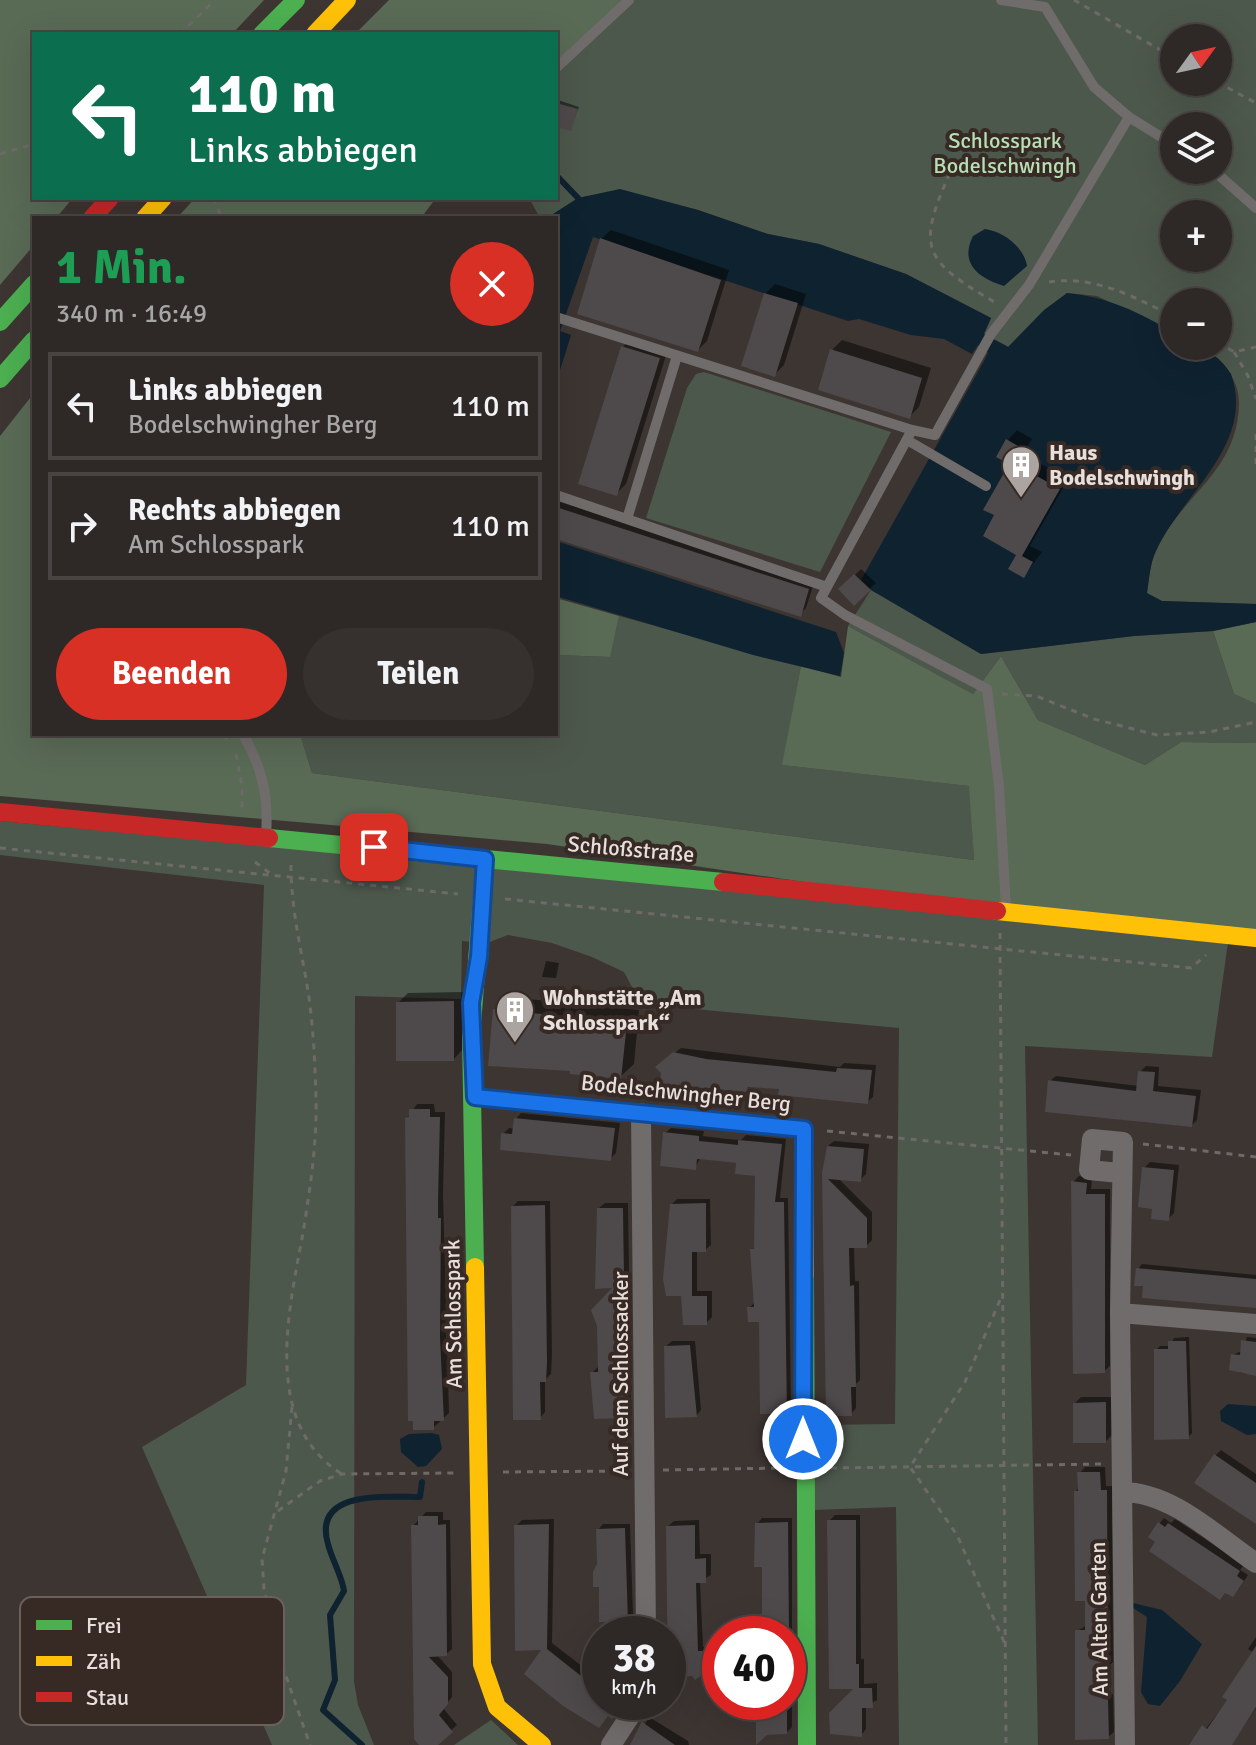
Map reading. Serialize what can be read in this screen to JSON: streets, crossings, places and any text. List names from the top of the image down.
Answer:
{
  "streets": {
    "main road": ["Schloßstraße", "Bodelschwingher Berg", "Am Schlosspark"],
    "street": ["Auf dem Schlossacker", "Am Alten Garten"]
  },
  "crossings": [
    ["Schloßstraße", "Am Schlosspark"],
    ["Bodelschwingher Berg", "Am Schlosspark"],
    ["Bodelschwingher Berg", "Auf dem Schlossacker"]
  ],
  "parks": ["Schlosspark Bodelschwingh"],
  "places": {
    "building": ["Haus Bodelschwingh", "Wohnstätte „Am Schlosspark“"]
  },
  "legend": ["Frei", "Zäh", "Stau"],
  "north": "top right",
  "page": {
    "map_buttons": ["+", "−"],
    "turn": ["110 m", "Links abbiegen"],
    "heading": ["1 Min.", "340 m · 16:49"],
    "list": [
      {
        "name": "Links abbiegen",
        "note": "Bodelschwingher Berg",
        "value": "110 m"
      },
      {
        "name": "Rechts abbiegen",
        "note": "Am Schlosspark",
        "value": "110 m"
      }
    ],
    "buttons": ["Beenden", "Teilen"],
    "speed": "38 km/h",
    "limit": "40"
  }
}
